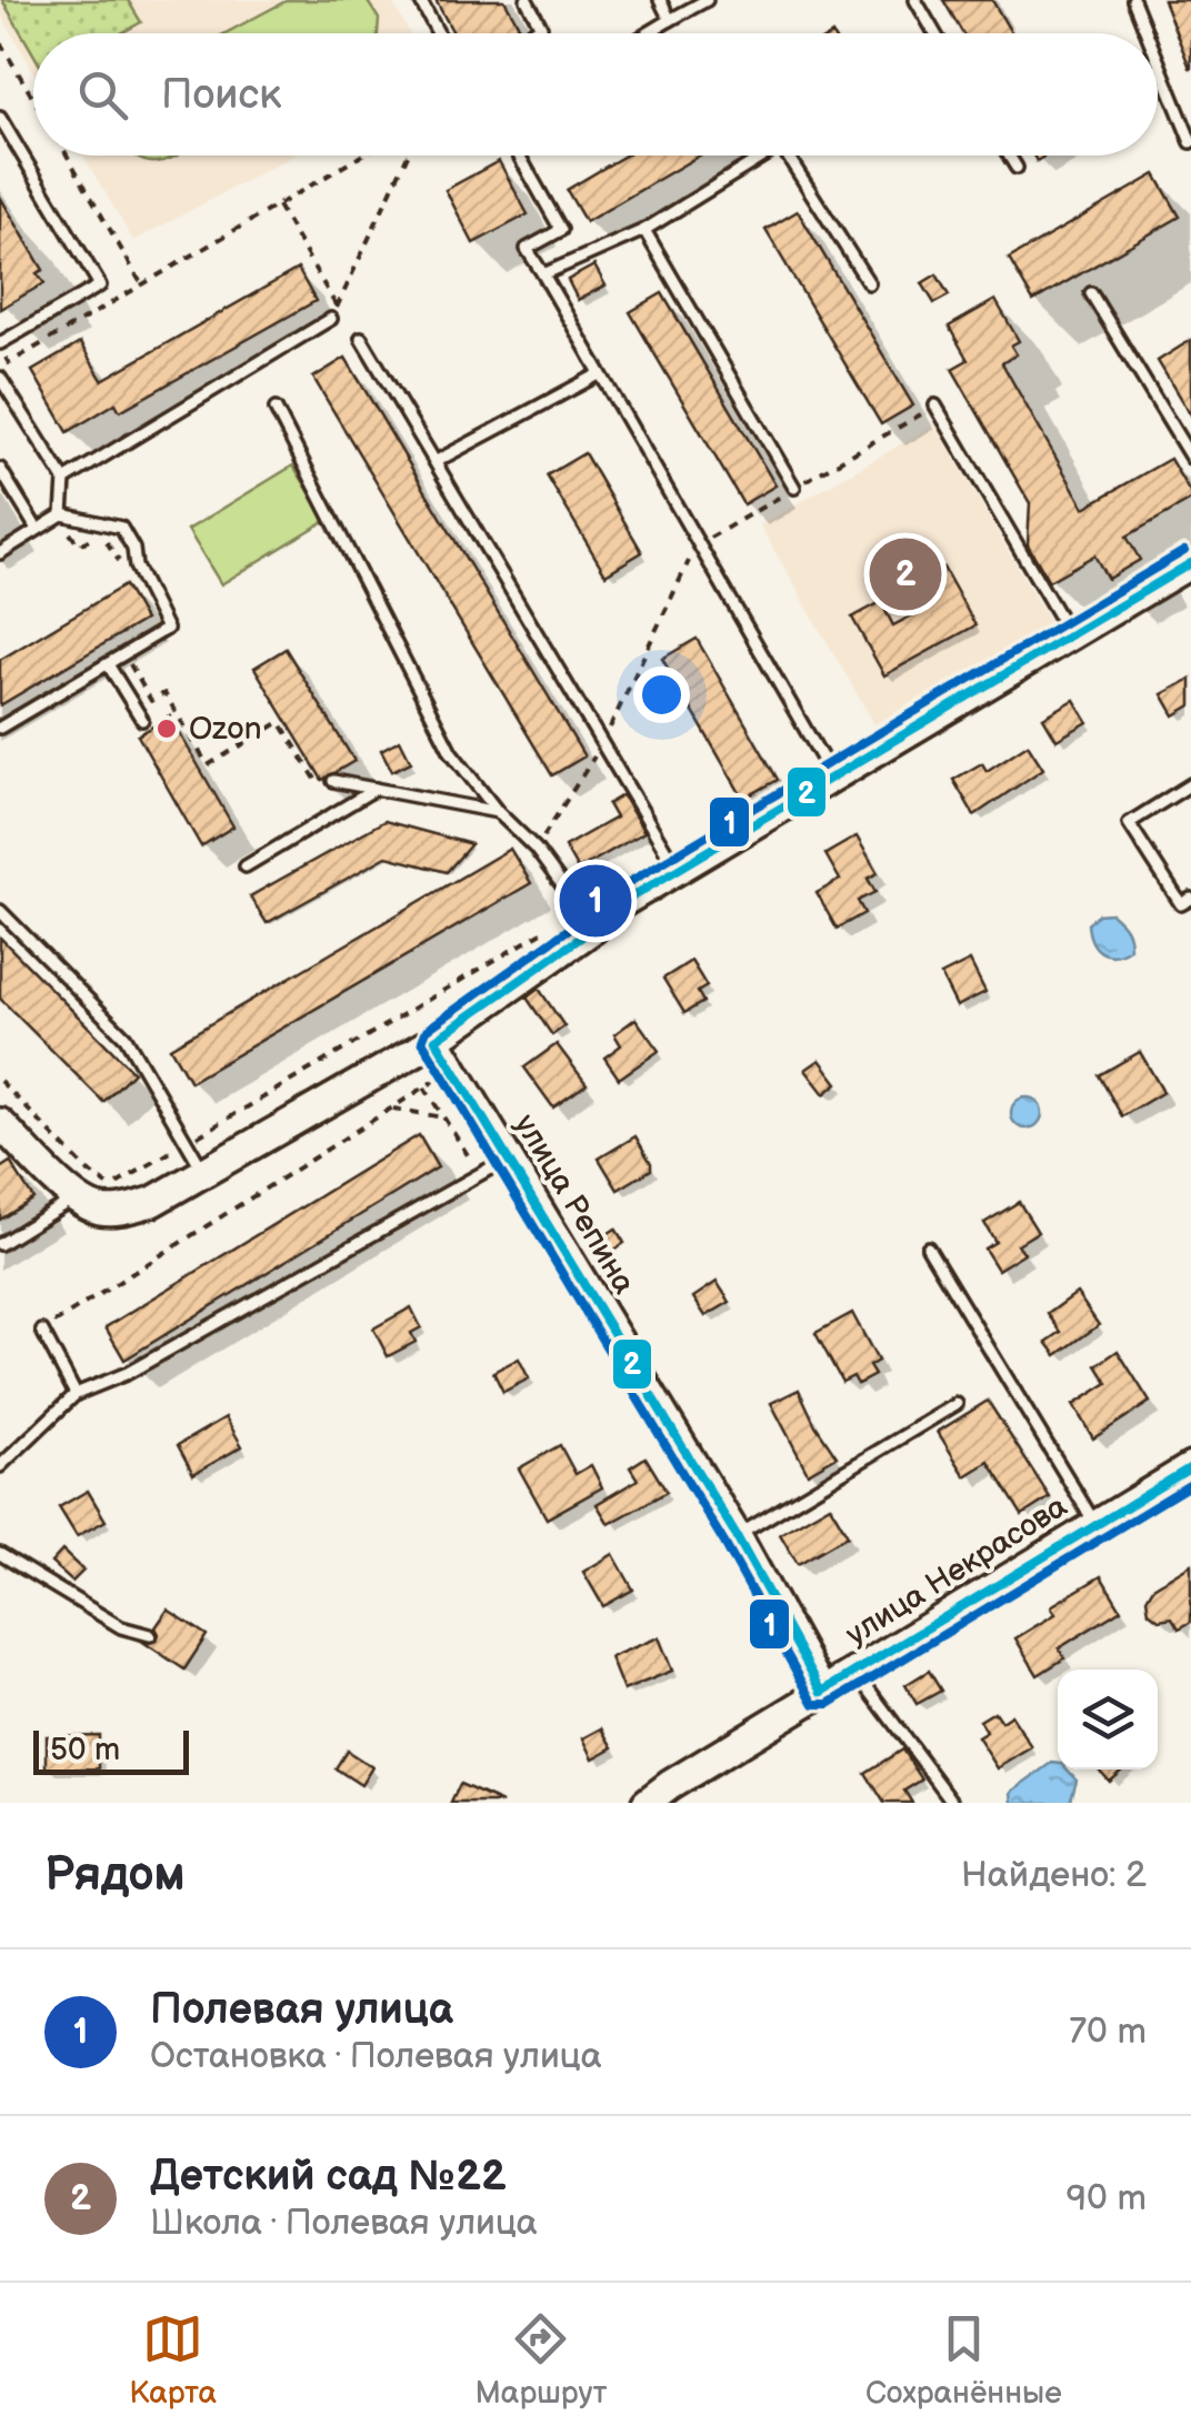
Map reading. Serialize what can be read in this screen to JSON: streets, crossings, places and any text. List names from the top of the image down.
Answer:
{
  "streets": {
    "street": ["улица Репина", "улица Некрасова"]
  },
  "crossings": [
    ["улица Репина", "улица Некрасова"]
  ],
  "places": ["Ozon"],
  "lines": ["transit line 1", "transit line 2"],
  "scale_bar": "50 m",
  "page": {
    "search": "Поиск",
    "pins": ["2", "1"],
    "scale": "50 m",
    "heading": ["Рядом", "Найдено: 2"],
    "list": [
      {
        "mark": "1",
        "name": "Полевая улица",
        "note": "Остановка · Полевая улица",
        "value": "70 m"
      },
      {
        "mark": "2",
        "name": "Детский сад №22",
        "note": "Школа · Полевая улица",
        "value": "90 m"
      }
    ],
    "nav": ["Карта", "Маршрут", "Сохранённые"]
  }
}
